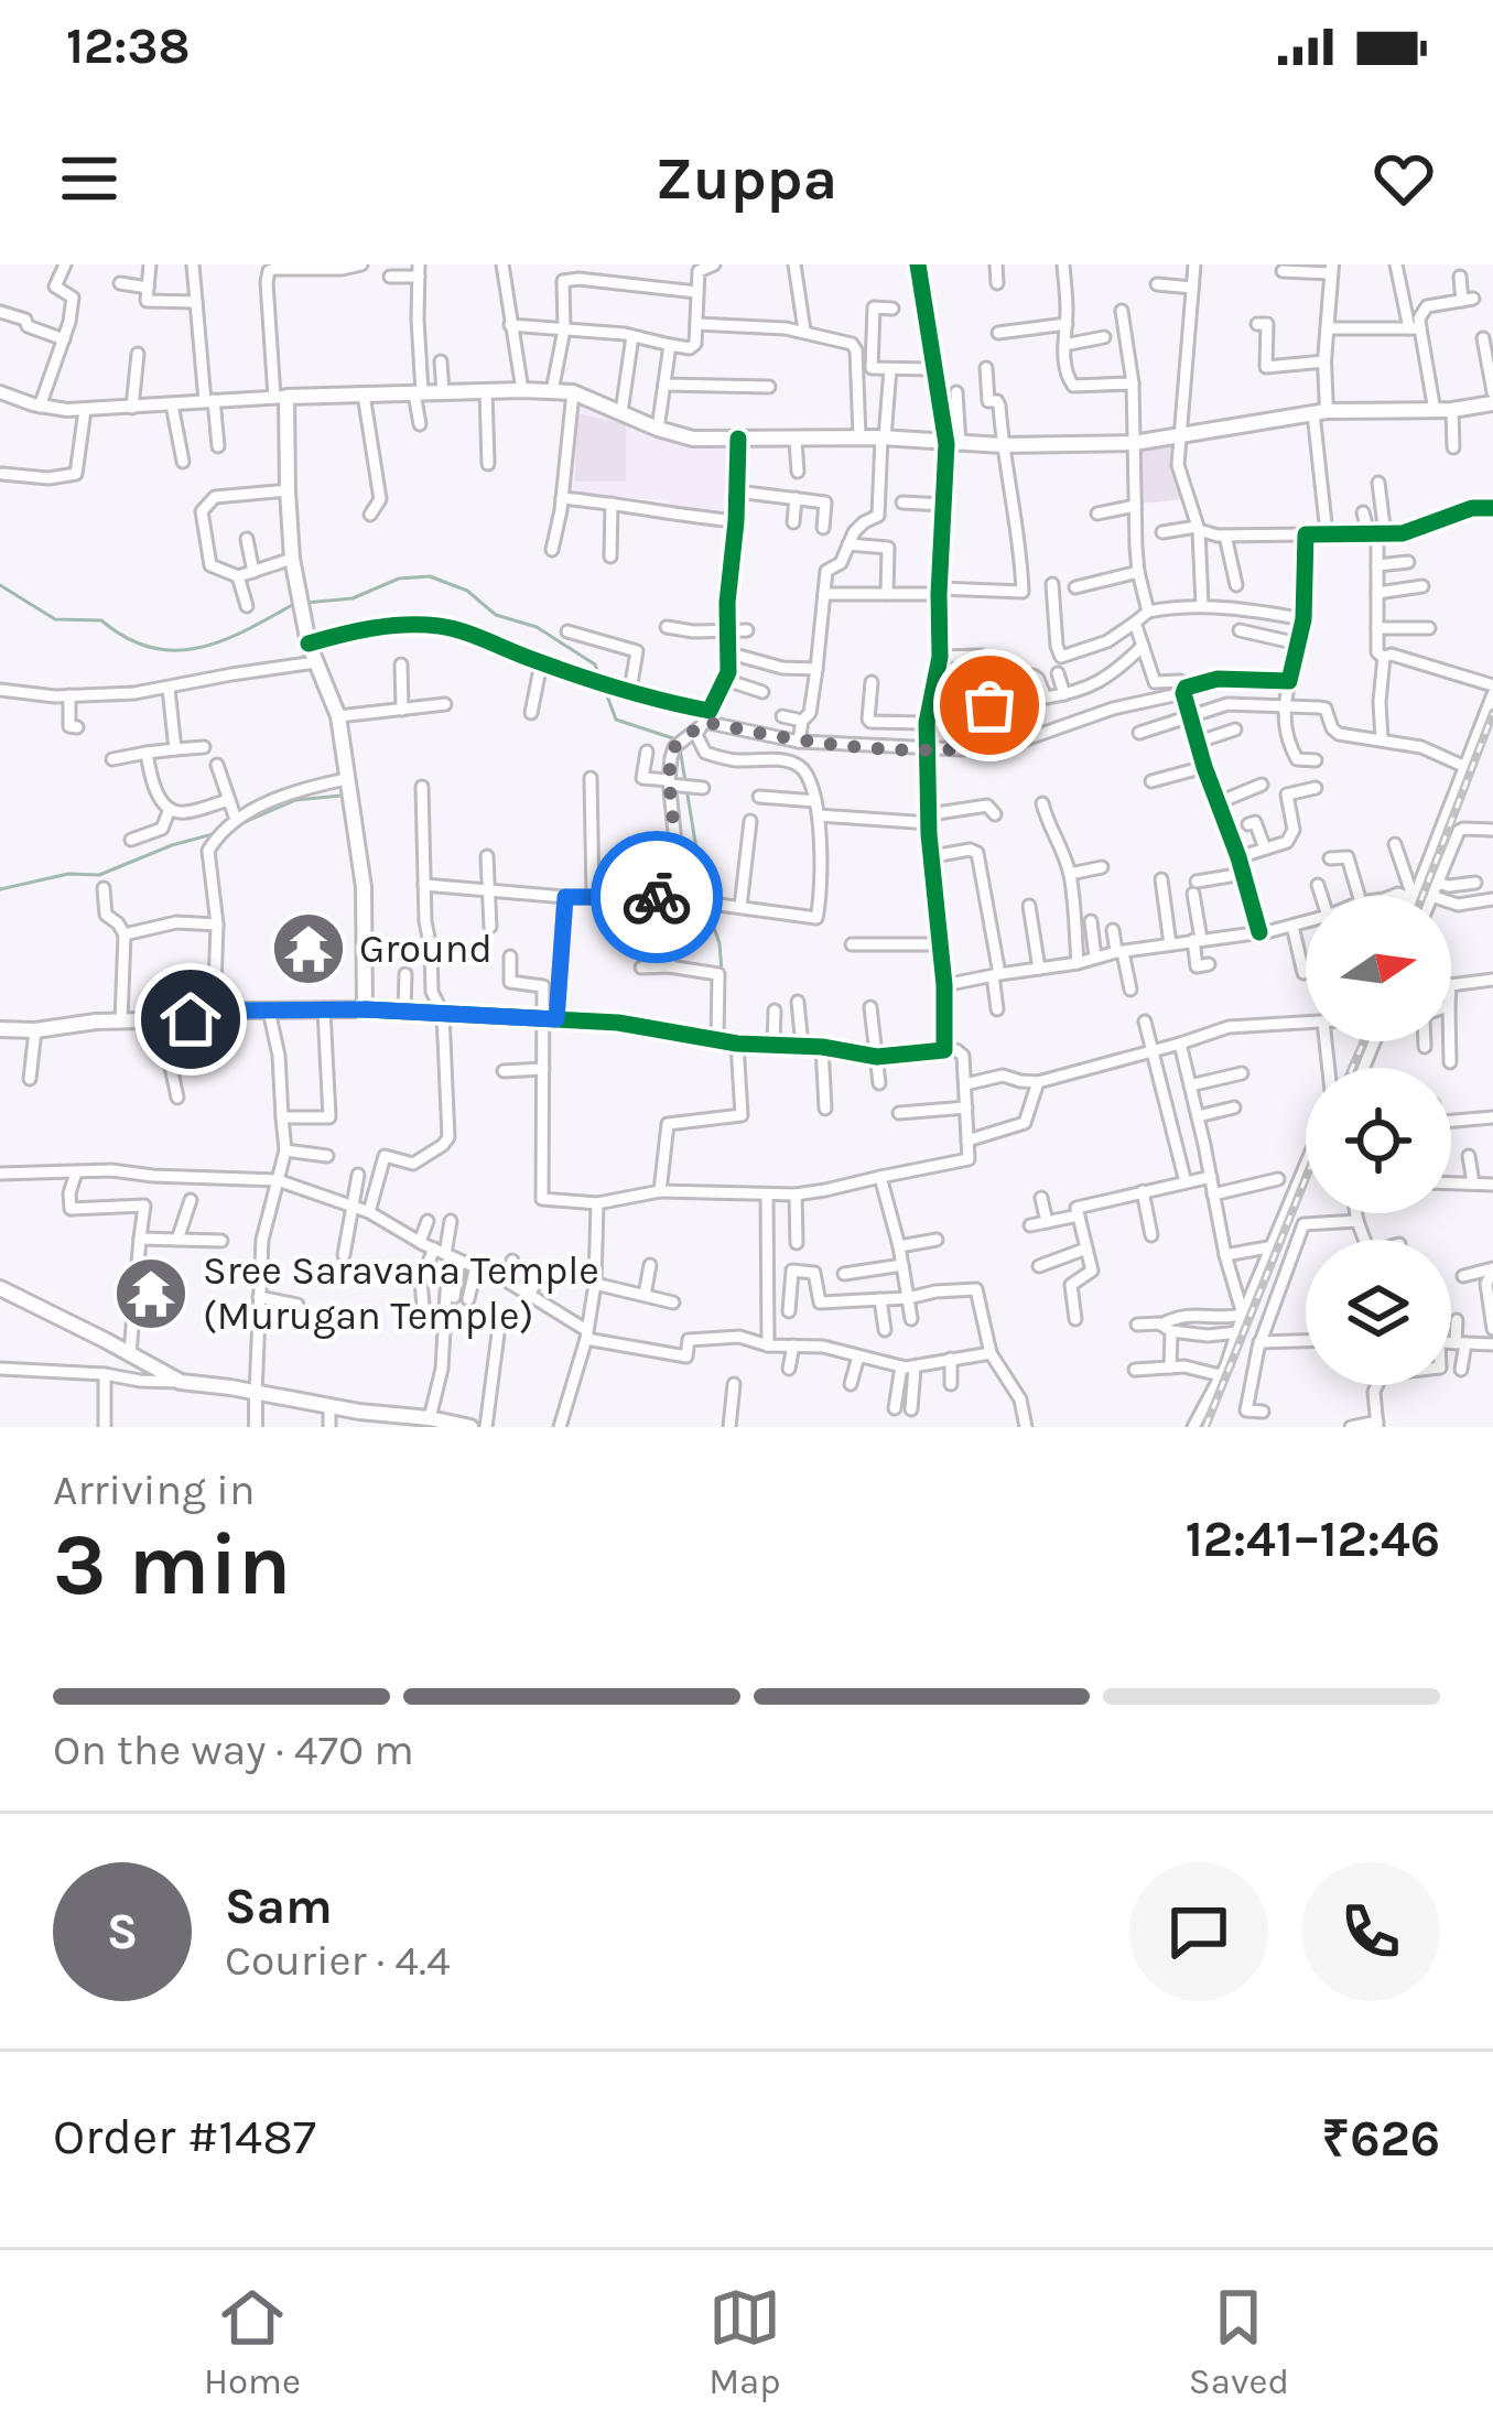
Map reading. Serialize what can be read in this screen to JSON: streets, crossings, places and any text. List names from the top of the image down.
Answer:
{
  "places": {
    "temple": ["Ground", "Sree Saravana Temple (Murugan Temple)"]
  },
  "north": "right",
  "page": {
    "status": "12:38",
    "header": "Zuppa",
    "heading": ["3 min", "Arriving in", "12:41–12:46"],
    "panel": [
      "Sam",
      "Courier · 4.4",
      "Order #1487",
      "₹626"
    ],
    "bar": "On the way · 470 m",
    "round": "S",
    "tabs": ["Home", "Map", "Saved"]
  }
}
